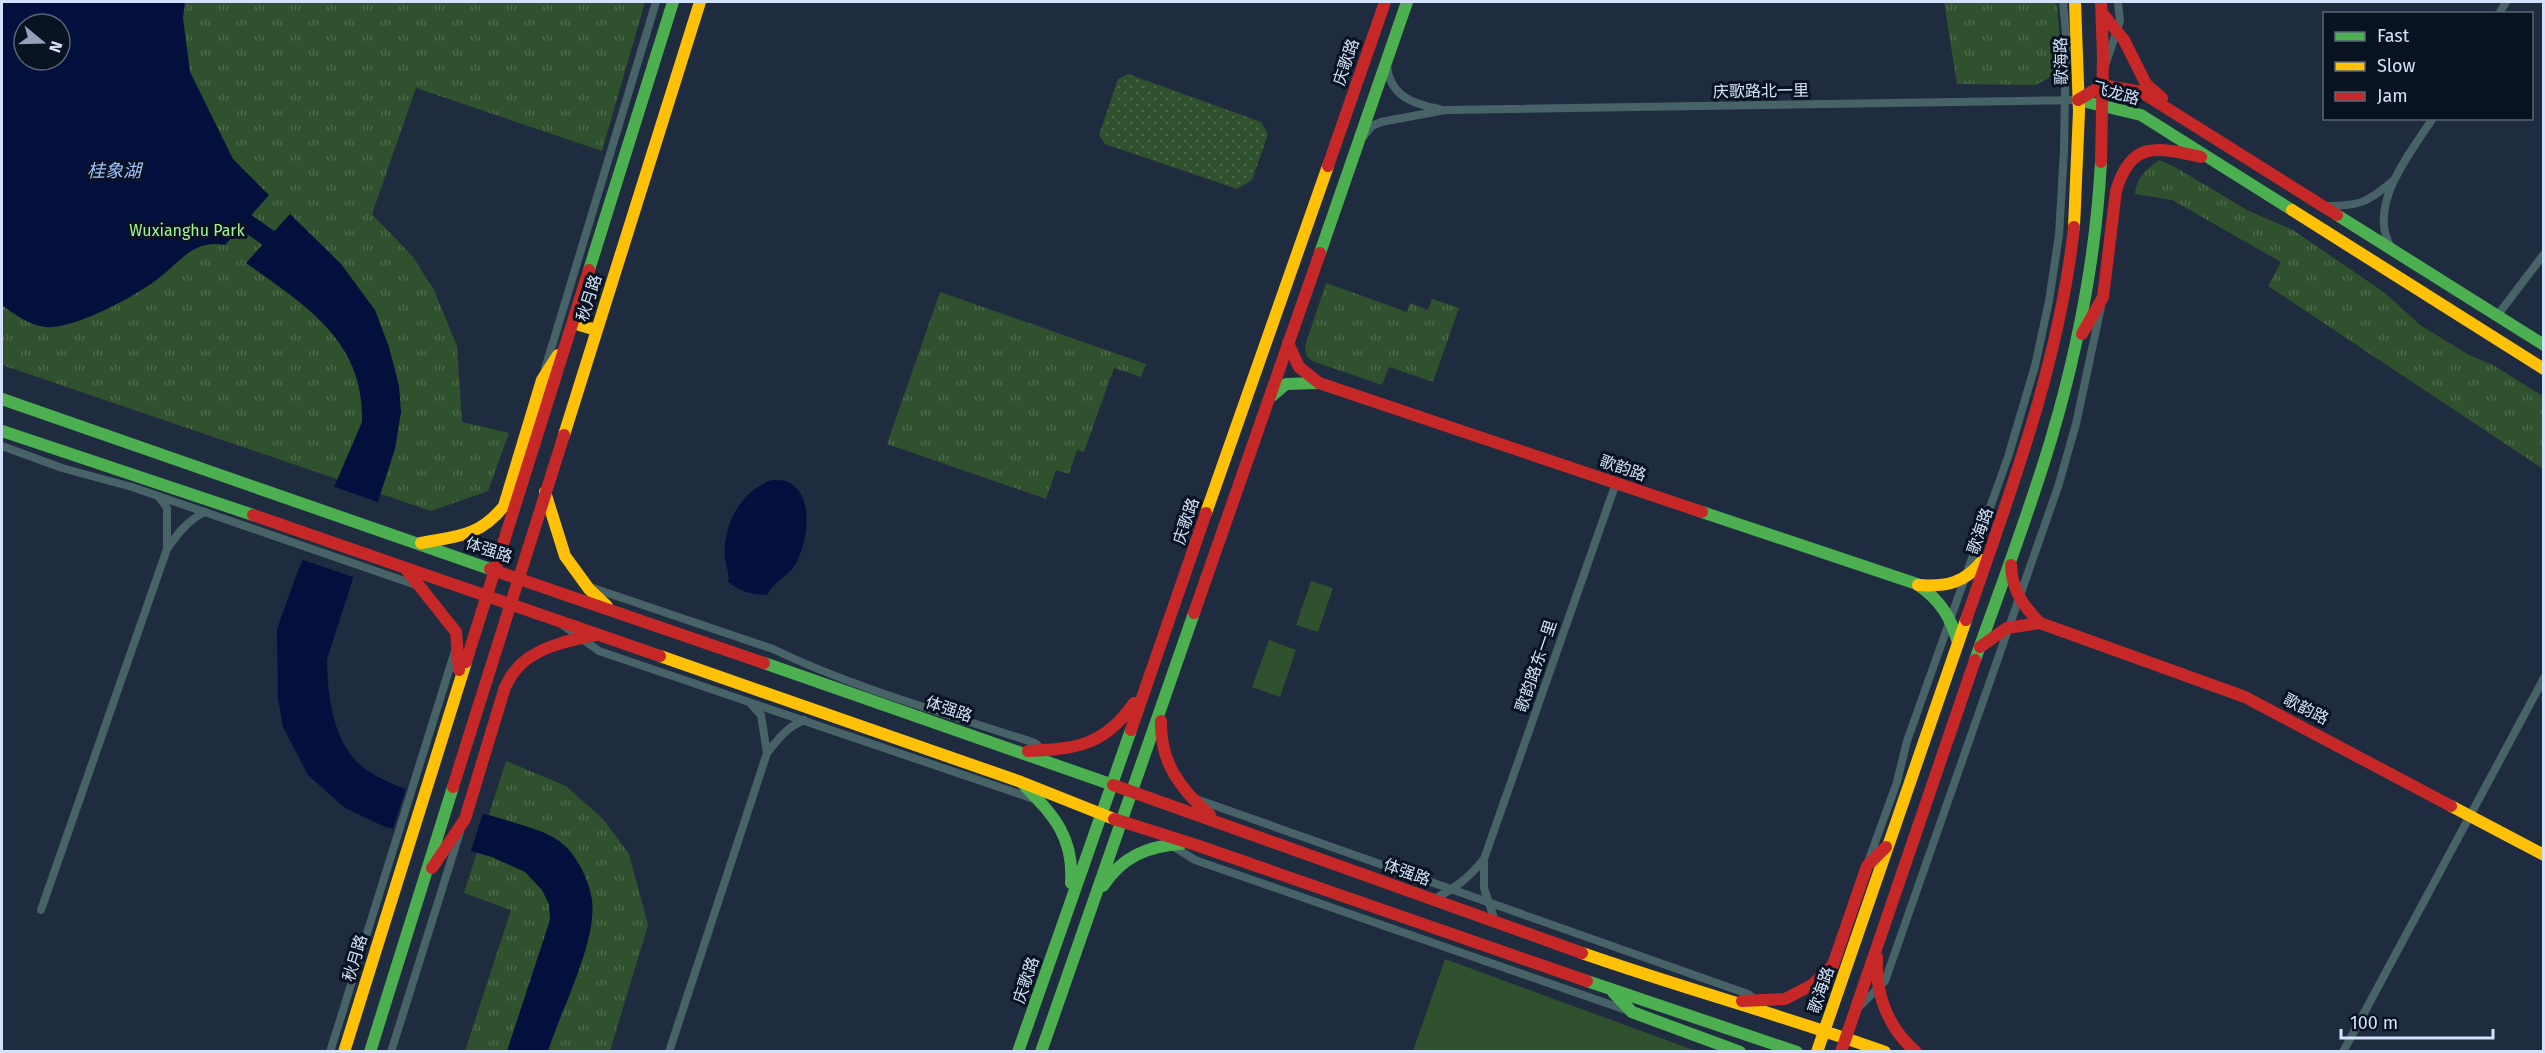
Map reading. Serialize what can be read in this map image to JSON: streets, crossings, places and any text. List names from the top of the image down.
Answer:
{
  "streets": {
    "main road": [
      "歌海路",
      "庆歌路",
      "飞龙路",
      "秋月路",
      "歌韵路",
      "体强路"
    ],
    "street": ["庆歌路北一里", "歌韵路东一里"]
  },
  "crossings": [
    ["歌海路", "庆歌路北一里"],
    ["歌海路", "飞龙路"],
    ["歌海路", "歌韵路"],
    ["歌海路", "体强路"],
    ["庆歌路", "体强路"],
    ["庆歌路北一里", "飞龙路"],
    ["秋月路", "体强路"],
    ["歌韵路", "歌韵路东一里"],
    ["体强路", "歌韵路东一里"]
  ],
  "water": ["桂象湖"],
  "parks": ["Wuxianghu Park"],
  "legend": ["Fast", "Slow", "Jam"],
  "scale_bar": "100 m",
  "north": "right"
}
